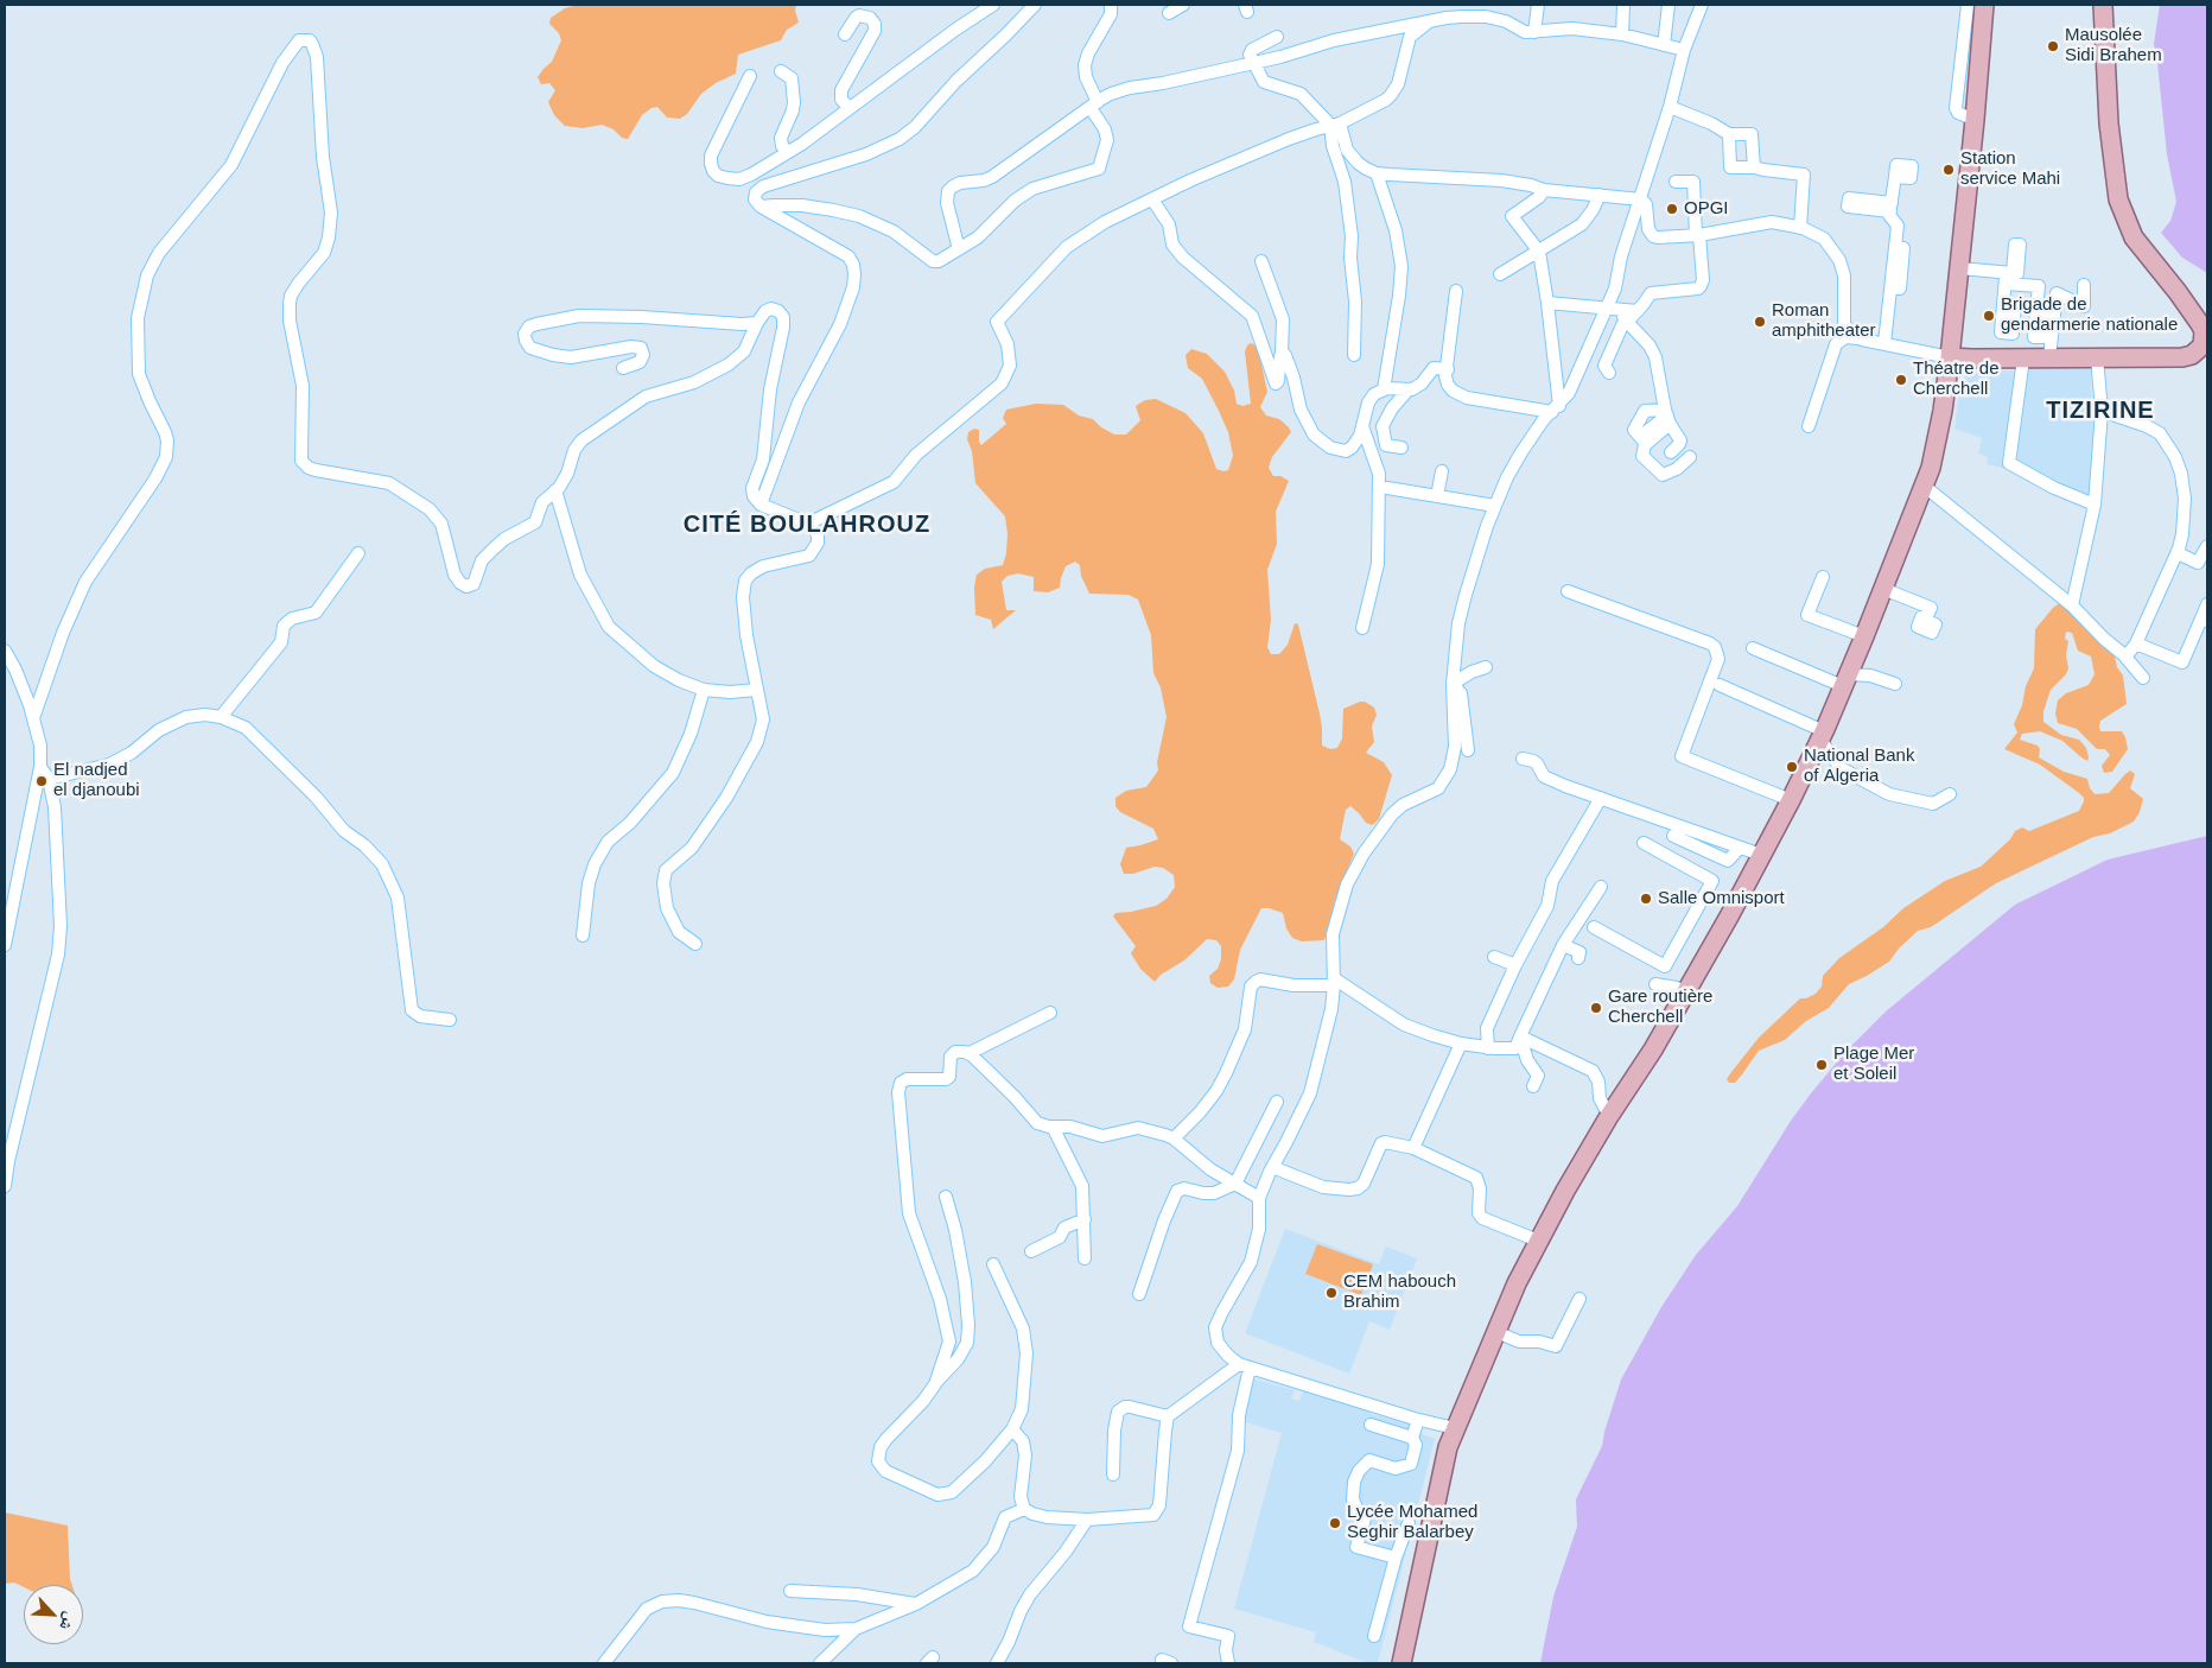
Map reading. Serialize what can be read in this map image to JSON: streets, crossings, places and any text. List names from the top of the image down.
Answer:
{
  "districts": ["TIZIRINE", "CITÉ BOULAHROUZ"],
  "places": [
    "Mausolée Sidi Brahem",
    "Station service Mahi",
    "OPGI",
    "Brigade de gendarmerie nationale",
    "Roman amphitheater",
    "Théatre de Cherchell",
    "National Bank of Algeria",
    "El nadjed el djanoubi",
    "Salle Omnisport",
    "Gare routière Cherchell",
    "Plage Mer et Soleil",
    "CEM habouch Brahim",
    "Lycée Mohamed Seghir Balarbey"
  ],
  "north": "bottom right"
}
